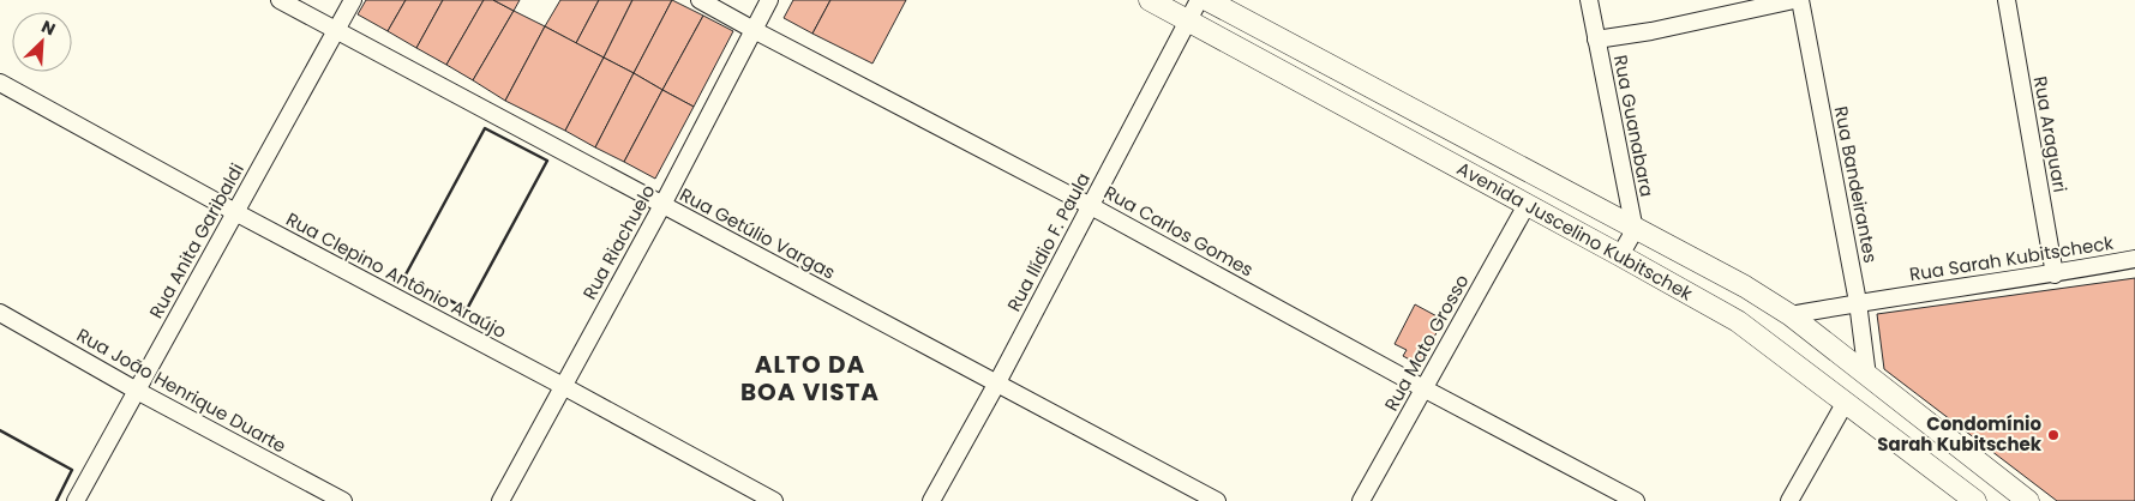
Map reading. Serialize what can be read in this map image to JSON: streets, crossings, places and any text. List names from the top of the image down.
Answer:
{
  "streets": {
    "street": [
      "Rua Guanabara",
      "Rua Araguari",
      "Rua Bandeirantes",
      "Rua Carlos Gomes",
      "Avenida Juscelino Kubitschek",
      "Rua Getúlio Vargas",
      "Rua Anita Garibaldi",
      "Rua Riachuelo",
      "Rua Ilídio F. Paula",
      "Rua Sarah Kubitscheck",
      "Rua Clepino Antônio Araújo",
      "Rua Mato Grosso",
      "Rua João Henrique Duarte"
    ]
  },
  "crossings": [
    ["Rua Guanabara", "Avenida Juscelino Kubitschek"],
    ["Rua Araguari", "Rua Sarah Kubitscheck"],
    ["Rua Bandeirantes", "Avenida Juscelino Kubitschek"],
    ["Rua Bandeirantes", "Rua Sarah Kubitscheck"],
    ["Rua Carlos Gomes", "Rua Riachuelo"],
    ["Rua Carlos Gomes", "Rua Ilídio F. Paula"],
    ["Rua Carlos Gomes", "Rua Mato Grosso"],
    ["Avenida Juscelino Kubitschek", "Rua Ilídio F. Paula"],
    ["Avenida Juscelino Kubitschek", "Rua Sarah Kubitscheck"],
    ["Avenida Juscelino Kubitschek", "Rua Mato Grosso"],
    ["Rua Getúlio Vargas", "Rua Anita Garibaldi"],
    ["Rua Getúlio Vargas", "Rua Riachuelo"],
    ["Rua Getúlio Vargas", "Rua Ilídio F. Paula"],
    ["Rua Anita Garibaldi", "Rua Clepino Antônio Araújo"],
    ["Rua Anita Garibaldi", "Rua João Henrique Duarte"],
    ["Rua Riachuelo", "Rua Clepino Antônio Araújo"]
  ],
  "districts": ["ALTO DA BOA VISTA"],
  "places": ["Condomínio Sarah Kubitschek"],
  "north": "top right"
}
